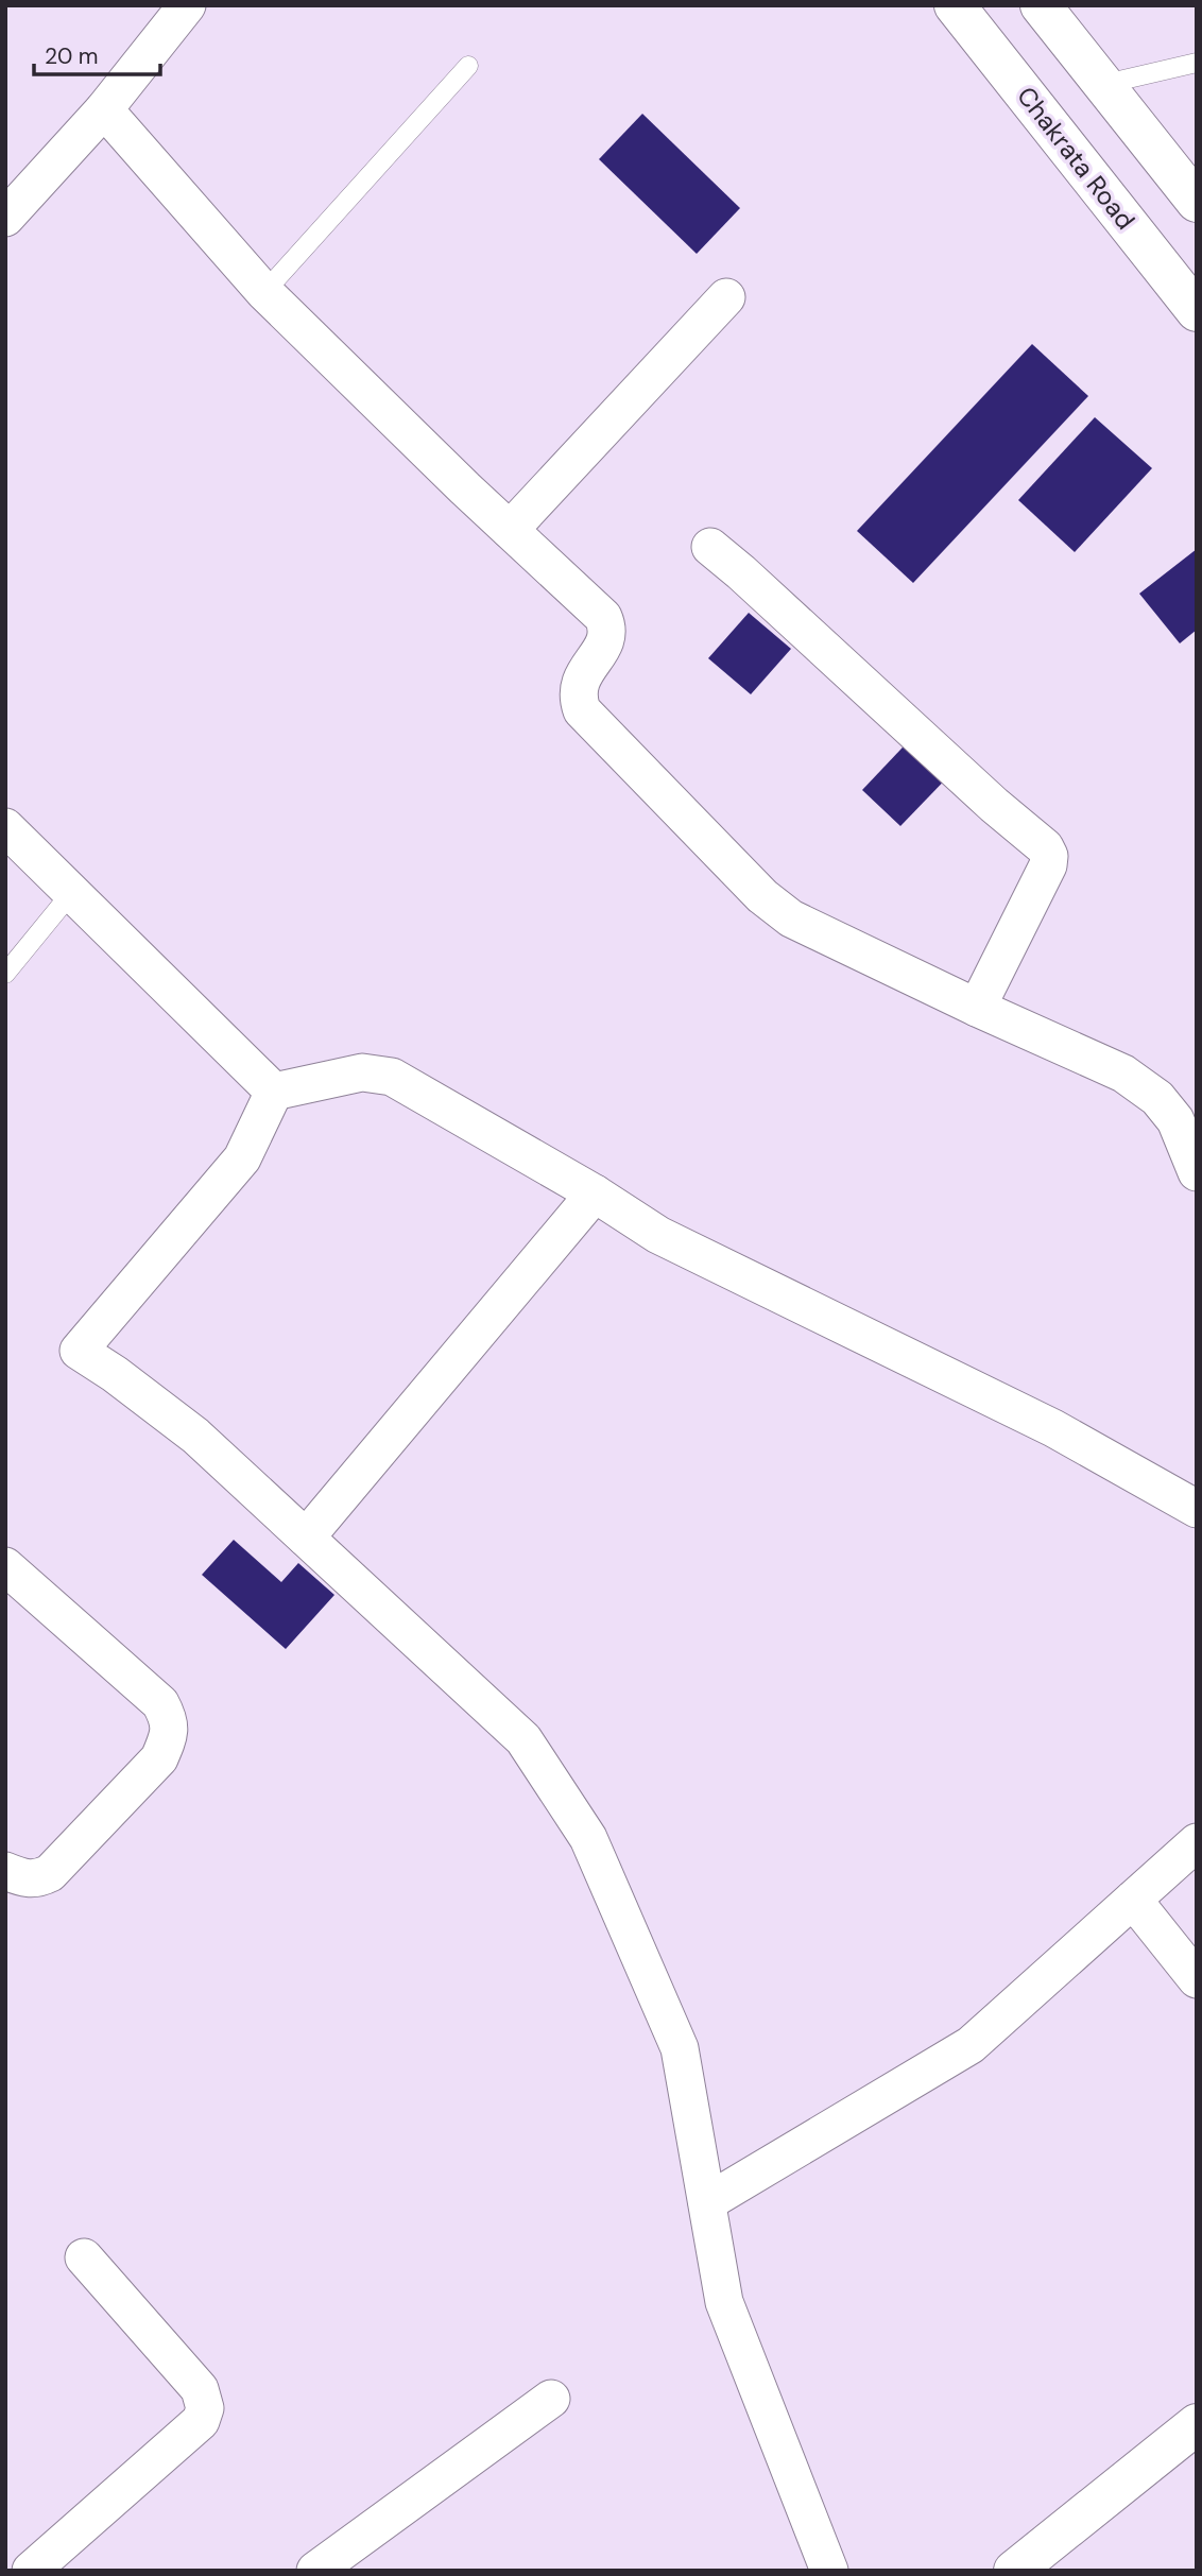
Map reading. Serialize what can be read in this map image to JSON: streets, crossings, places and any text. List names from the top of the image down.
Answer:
{
  "streets": {
    "main road": ["Chakrata Road"]
  },
  "scale_bar": "20 m"
}
